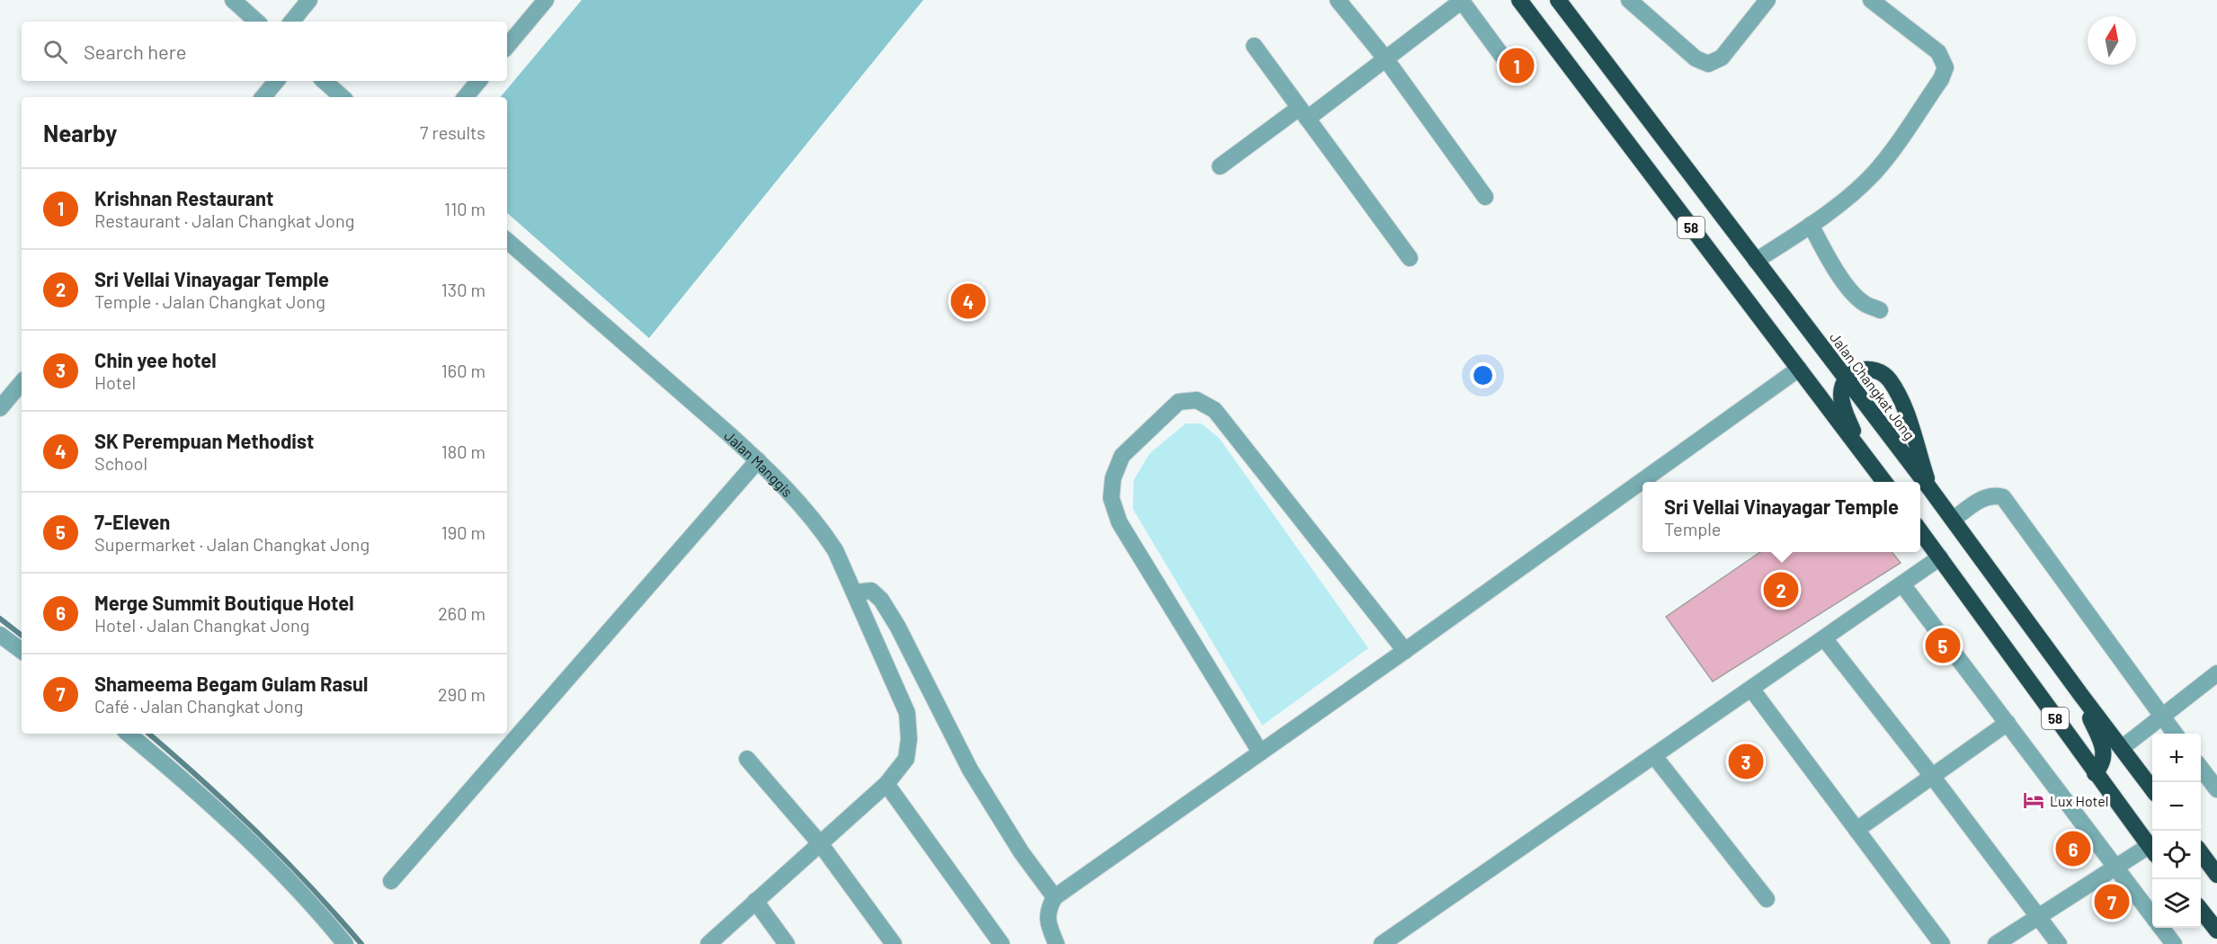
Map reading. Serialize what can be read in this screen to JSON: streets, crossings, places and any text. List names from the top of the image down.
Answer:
{
  "streets": {
    "highway": ["58", "Jalan Changkat Jong"],
    "street": ["Jalan Manggis"]
  },
  "places": {
    "hotel": ["Lux Hotel"]
  },
  "north": "top",
  "page": {
    "search": "Search here",
    "pins": [
      "1",
      "4",
      "2",
      "5",
      "3",
      "6",
      "7"
    ],
    "heading": ["Nearby", "7 results"],
    "list": [
      {
        "mark": "1",
        "name": "Krishnan Restaurant",
        "note": "Restaurant · Jalan Changkat Jong",
        "value": "110 m"
      },
      {
        "mark": "2",
        "name": "Sri Vellai Vinayagar Temple",
        "note": "Temple · Jalan Changkat Jong",
        "value": "130 m"
      },
      {
        "mark": "3",
        "name": "Chin yee hotel",
        "note": "Hotel",
        "value": "160 m"
      },
      {
        "mark": "4",
        "name": "SK Perempuan Methodist",
        "note": "School",
        "value": "180 m"
      },
      {
        "mark": "5",
        "name": "7-Eleven",
        "note": "Supermarket · Jalan Changkat Jong",
        "value": "190 m"
      },
      {
        "mark": "6",
        "name": "Merge Summit Boutique Hotel",
        "note": "Hotel · Jalan Changkat Jong",
        "value": "260 m"
      },
      {
        "mark": "7",
        "name": "Shameema Begam Gulam Rasul",
        "note": "Café · Jalan Changkat Jong",
        "value": "290 m"
      }
    ],
    "popup": ["Sri Vellai Vinayagar Temple", "Temple"],
    "map_buttons": ["+", "−"]
  }
}
